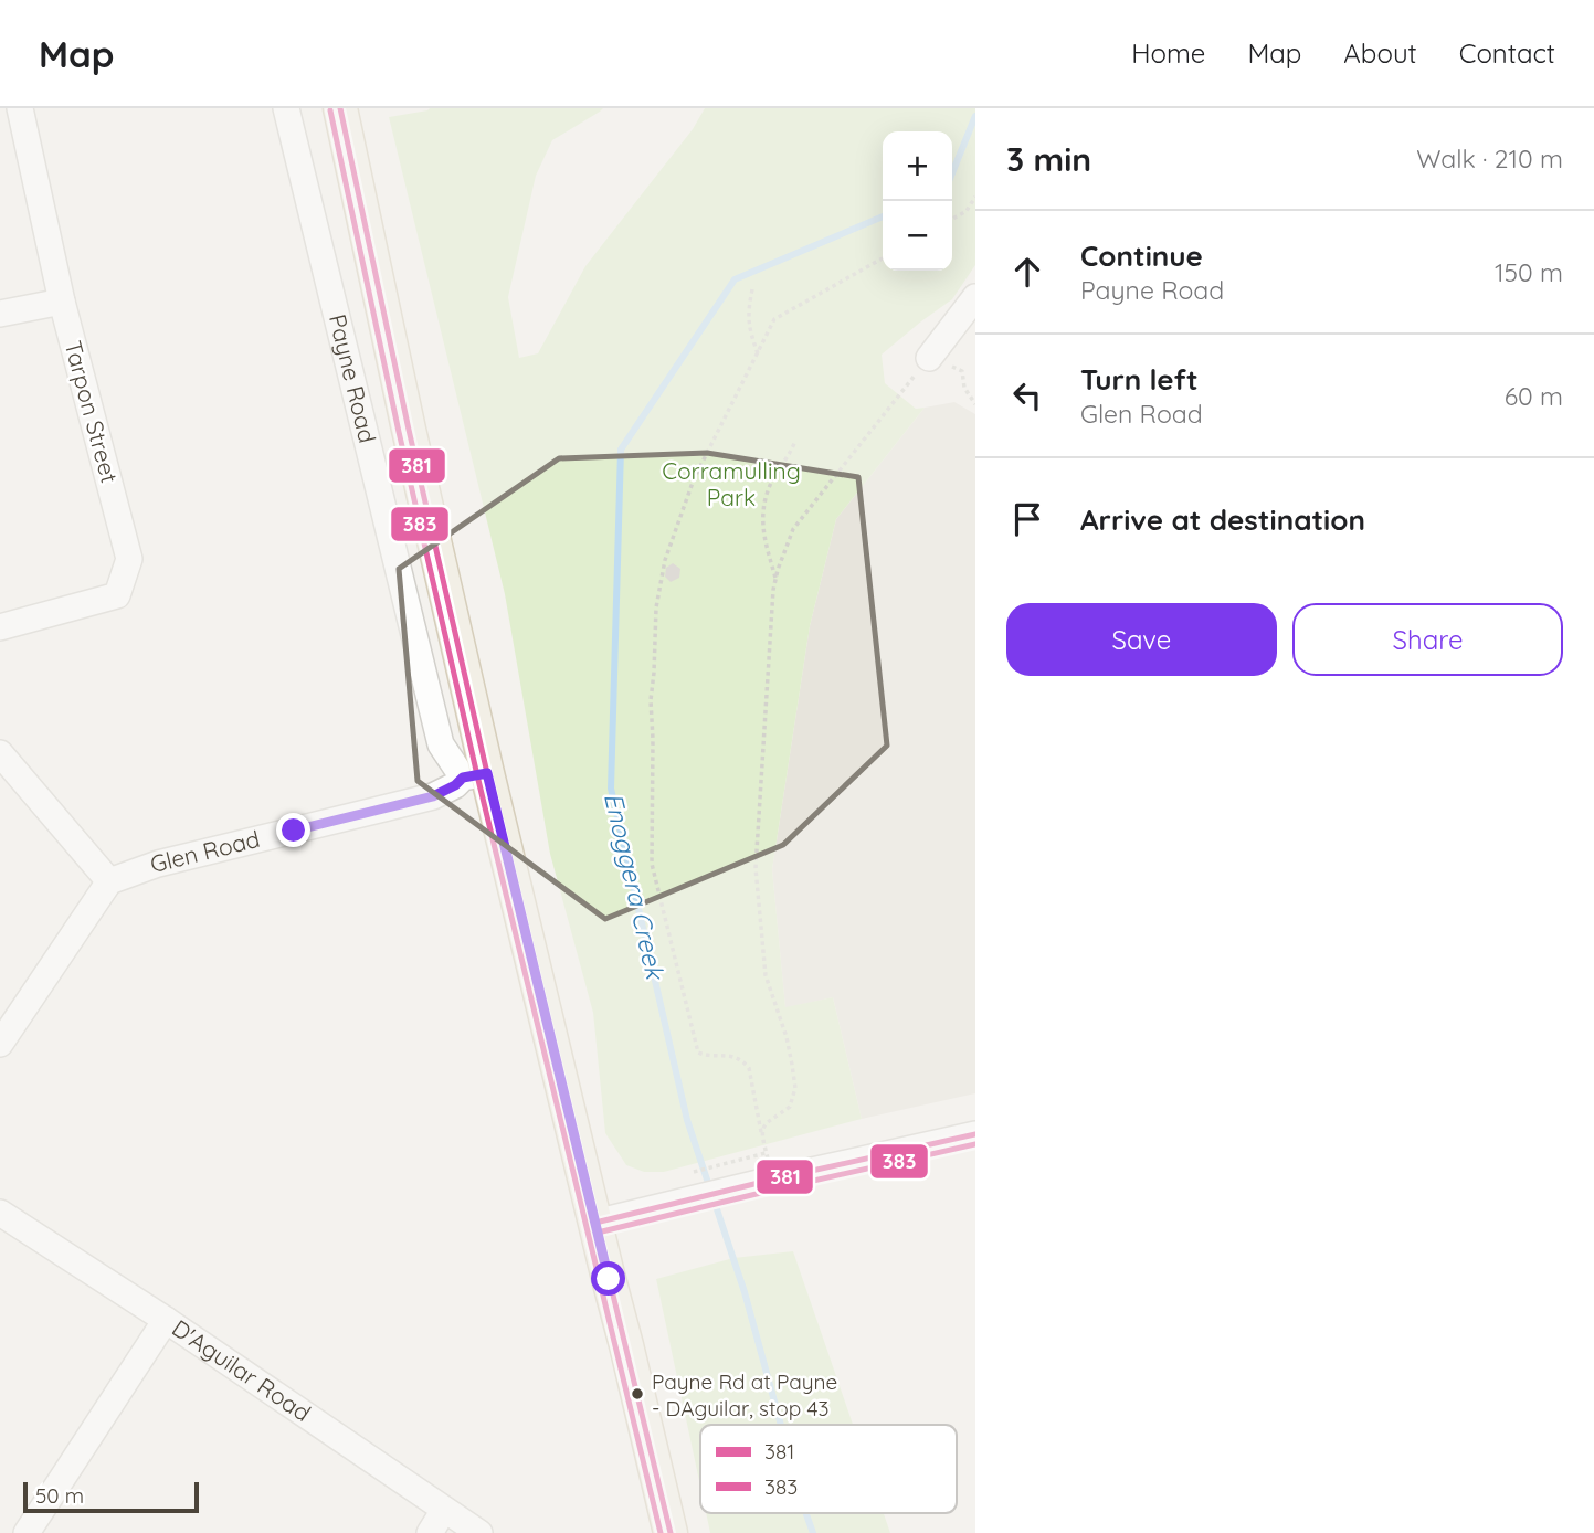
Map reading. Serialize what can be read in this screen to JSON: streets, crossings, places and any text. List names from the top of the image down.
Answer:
{
  "streets": {
    "main road": ["Payne Road"],
    "street": ["Tarpon Street", "Glen Road", "D'Aguilar Road"]
  },
  "crossings": [
    ["Payne Road", "Glen Road"]
  ],
  "water": ["Enoggera Creek"],
  "parks": ["Corramulling Park"],
  "places": ["Payne Rd at Payne - DAguilar, stop 43"],
  "lines": ["transit line 381", "transit line 383"],
  "legend": ["381", "383"],
  "scale_bar": "50 m",
  "page": {
    "header": "Map",
    "nav": [
      "Home",
      "Map",
      "About",
      "Contact"
    ],
    "heading": ["3 min", "Walk · 210 m"],
    "map_buttons": ["+", "−"],
    "list": [
      ["Continue", "Payne Road", "150 m"],
      ["Turn left", "Glen Road", "60 m"],
      "Arrive at destination"
    ],
    "buttons": ["Save", "Share"],
    "scale": "50 m"
  }
}
